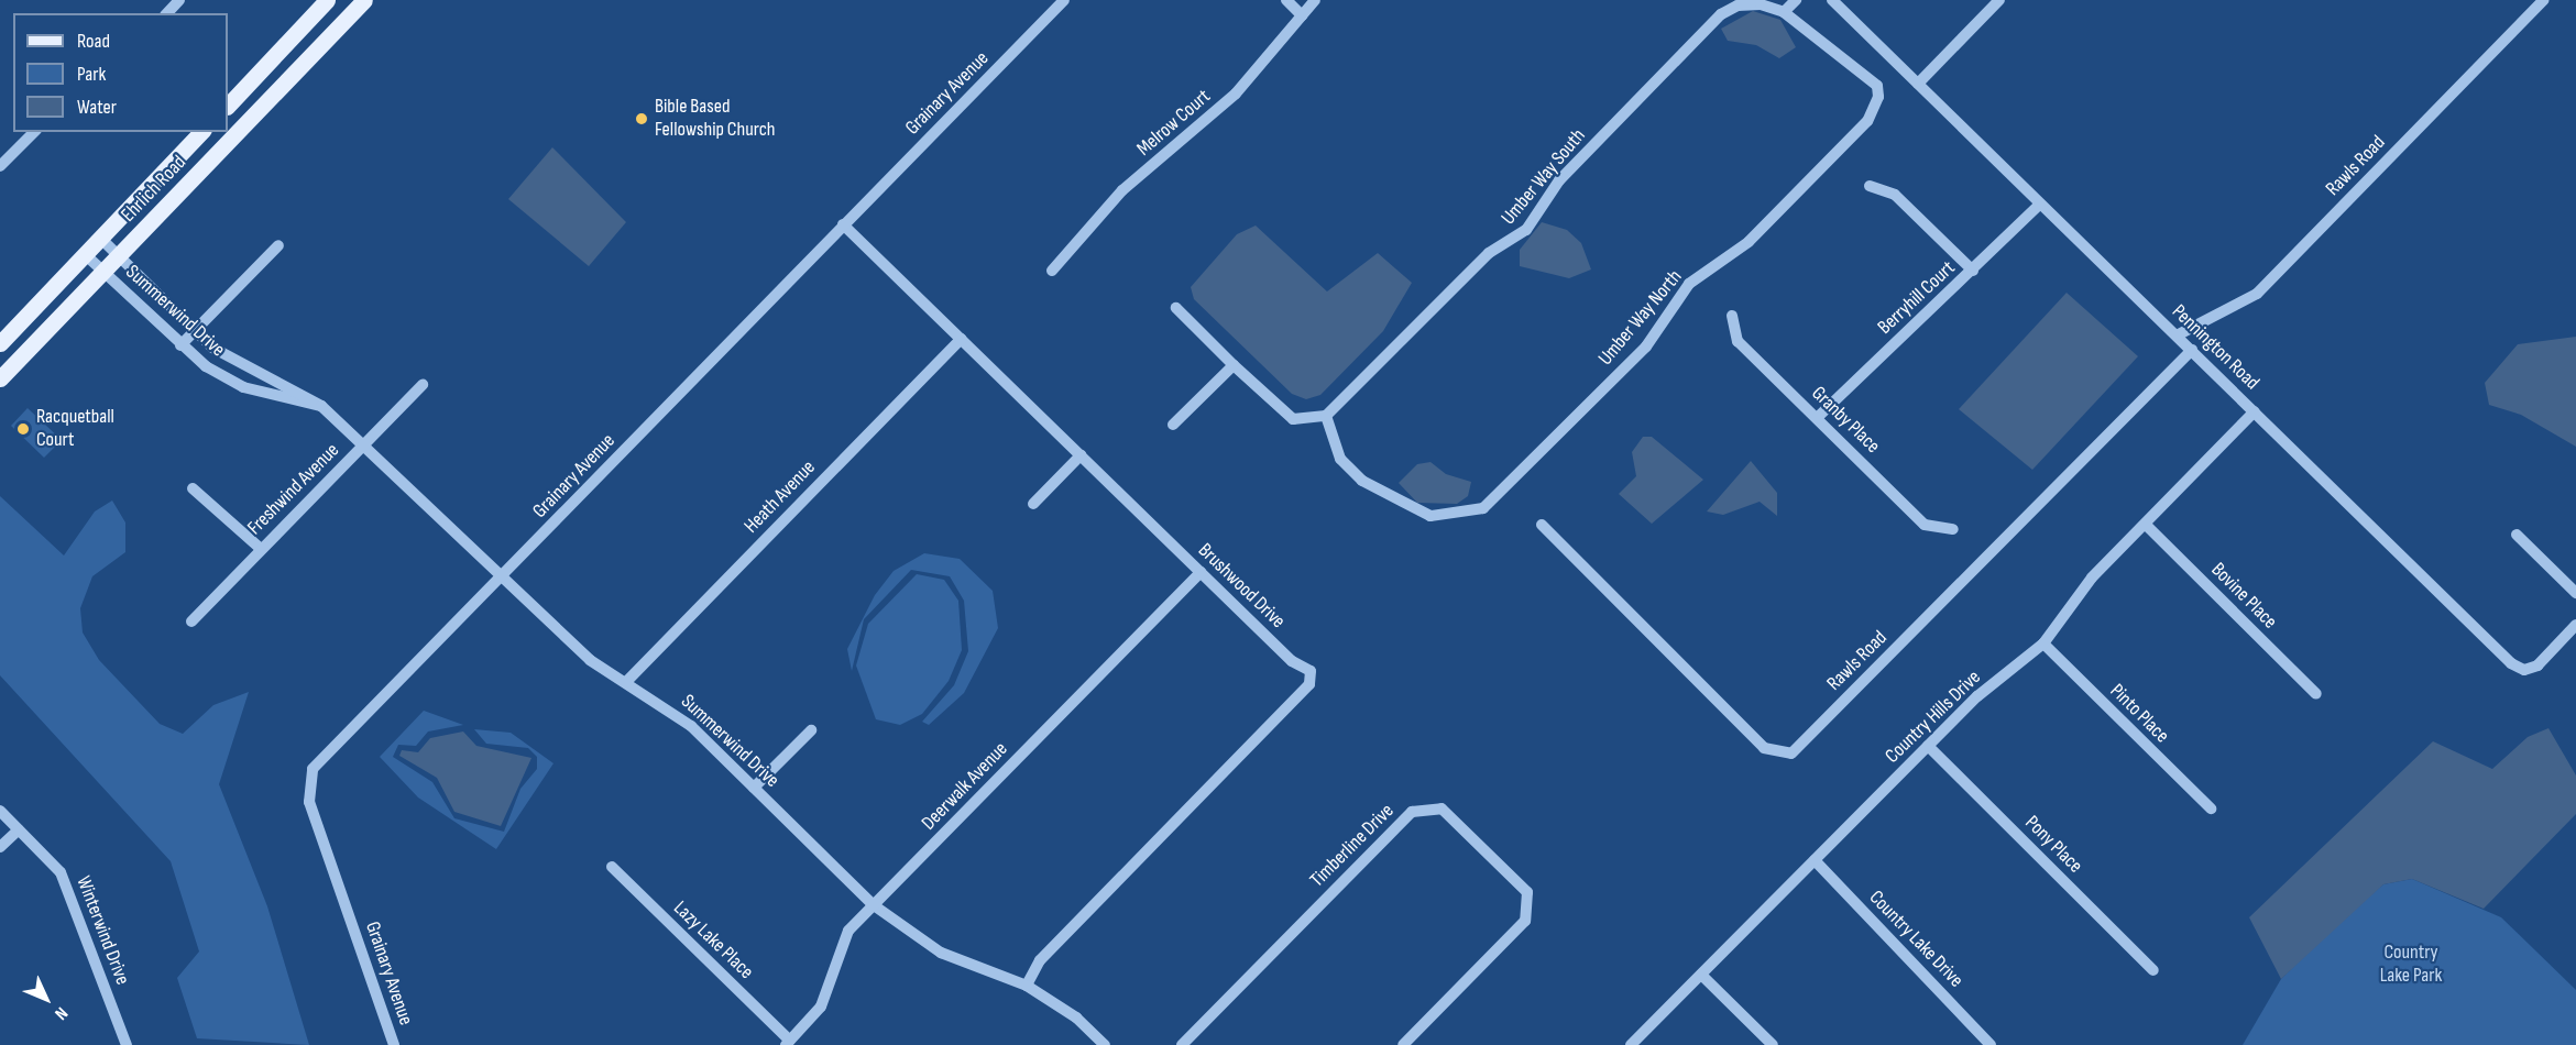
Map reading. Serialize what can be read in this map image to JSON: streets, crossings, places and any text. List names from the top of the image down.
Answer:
{
  "streets": {
    "main road": ["Ehrlich Road"],
    "street": [
      "Grainary Avenue",
      "Melrow Court",
      "Rawls Road",
      "Umber Way South",
      "Berryhill Court",
      "Summerwind Drive",
      "Umber Way North",
      "Pennington Road",
      "Granby Place",
      "Freshwind Avenue",
      "Heath Avenue",
      "Brushwood Drive",
      "Bovine Place",
      "Pinto Place",
      "Country Hills Drive",
      "Deerwalk Avenue",
      "Pony Place",
      "Timberline Drive",
      "Winterwind Drive",
      "Country Lake Drive",
      "Lazy Lake Place"
    ]
  },
  "crossings": [
    ["Grainary Avenue", "Summerwind Drive"],
    ["Grainary Avenue", "Brushwood Drive"],
    ["Rawls Road", "Pennington Road"],
    ["Umber Way South", "Umber Way North"],
    ["Ehrlich Road", "Summerwind Drive"],
    ["Berryhill Court", "Pennington Road"],
    ["Berryhill Court", "Granby Place"],
    ["Summerwind Drive", "Freshwind Avenue"],
    ["Summerwind Drive", "Heath Avenue"],
    ["Summerwind Drive", "Brushwood Drive"],
    ["Summerwind Drive", "Deerwalk Avenue"],
    ["Pennington Road", "Country Hills Drive"],
    ["Heath Avenue", "Brushwood Drive"],
    ["Brushwood Drive", "Deerwalk Avenue"],
    ["Bovine Place", "Country Hills Drive"],
    ["Pinto Place", "Country Hills Drive"],
    ["Country Hills Drive", "Pony Place"],
    ["Country Hills Drive", "Country Lake Drive"],
    ["Deerwalk Avenue", "Lazy Lake Place"]
  ],
  "parks": ["Country Lake Park"],
  "places": ["Bible Based Fellowship Church", "Racquetball Court"],
  "legend": ["Road", "Park", "Water"],
  "north": "bottom right"
}
